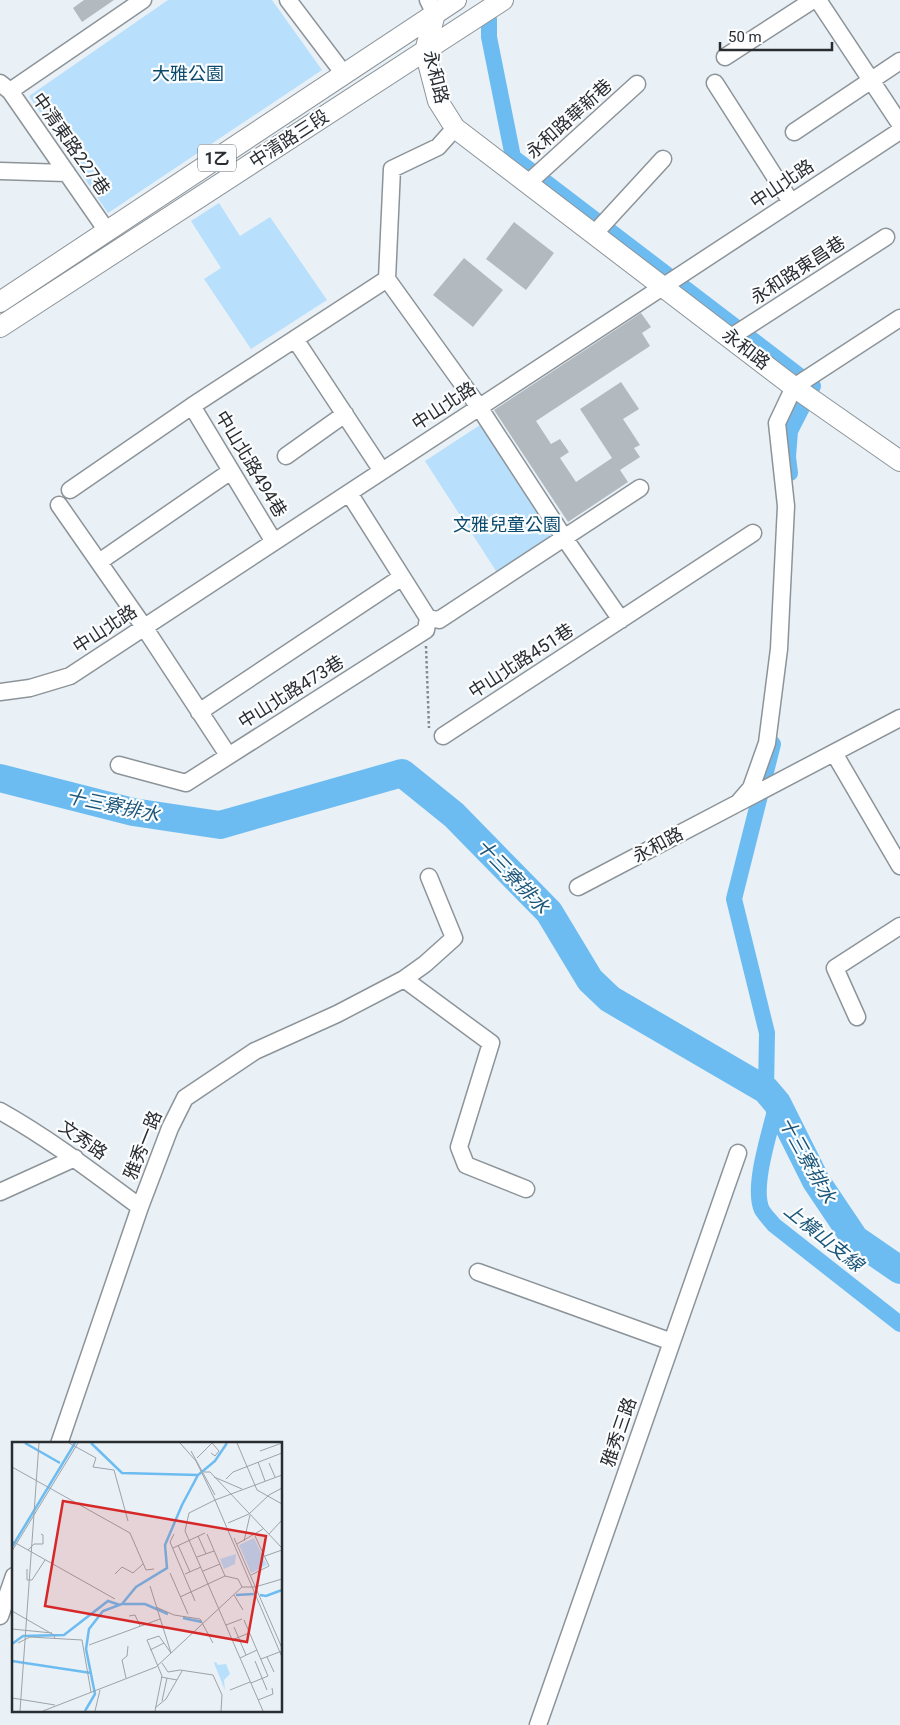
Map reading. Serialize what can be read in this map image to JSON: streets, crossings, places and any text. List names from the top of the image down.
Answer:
{
  "streets": {
    "main road": ["永和路", "中清路三段", "1乙"],
    "street": [
      "永和路華新巷",
      "中清東路227巷",
      "中山北路",
      "永和路東昌巷",
      "中山北路494巷",
      "中山北路451巷",
      "中山北路473巷",
      "文秀路",
      "雅秀一路",
      "雅秀三路"
    ]
  },
  "crossings": [
    ["永和路", "永和路華新巷"],
    ["永和路", "中清路三段"],
    ["永和路", "中山北路"],
    ["永和路", "永和路東昌巷"],
    ["中清路三段", "中清東路227巷"],
    ["中山北路", "中山北路494巷"],
    ["文秀路", "雅秀一路"]
  ],
  "water": ["十三寮排水", "上橫山支線"],
  "parks": ["大雅公園", "文雅兒童公園"],
  "scale_bar": "50 m"
}
